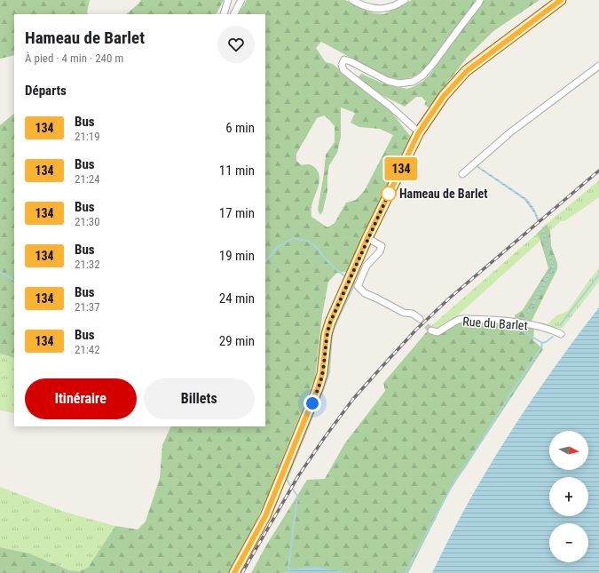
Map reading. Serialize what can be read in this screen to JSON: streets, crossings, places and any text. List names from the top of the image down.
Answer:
{
  "streets": {
    "street": ["Rue du Barlet"]
  },
  "places": ["Hameau de Barlet"],
  "lines": ["bus line 134"],
  "north": "right",
  "page": {
    "on_map": "134",
    "heading": [
      ["Hameau de Barlet", "À pied · 4 min · 240 m"],
      "Départs"
    ],
    "list": [
      {
        "mark": "134",
        "name": "Bus",
        "note": "21:19",
        "value": "6 min"
      },
      {
        "mark": "134",
        "name": "Bus",
        "note": "21:24",
        "value": "11 min"
      },
      {
        "mark": "134",
        "name": "Bus",
        "note": "21:30",
        "value": "17 min"
      },
      {
        "mark": "134",
        "name": "Bus",
        "note": "21:32",
        "value": "19 min"
      },
      {
        "mark": "134",
        "name": "Bus",
        "note": "21:37",
        "value": "24 min"
      },
      {
        "mark": "134",
        "name": "Bus",
        "note": "21:42",
        "value": "29 min"
      }
    ],
    "buttons": ["Itinéraire", "Billets"],
    "map_buttons": ["+", "−"]
  }
}
